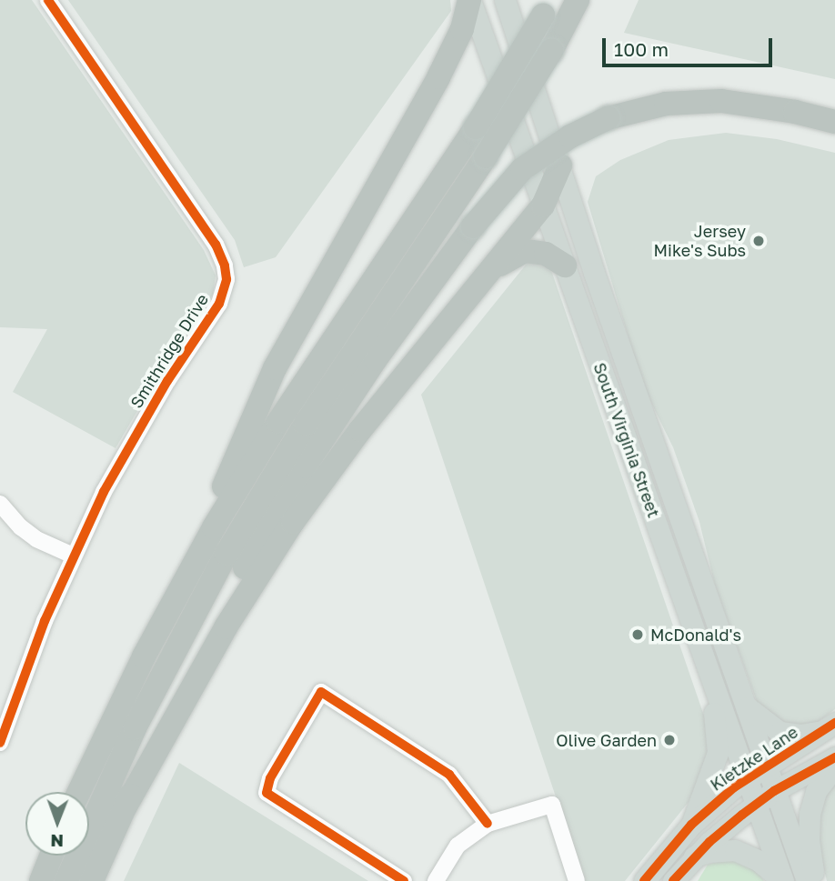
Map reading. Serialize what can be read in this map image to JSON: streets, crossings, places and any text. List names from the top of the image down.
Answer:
{
  "streets": {
    "main road": ["South Virginia Street", "Kietzke Lane"],
    "street": ["Smithridge Drive"]
  },
  "crossings": [
    ["South Virginia Street", "Kietzke Lane"]
  ],
  "places": ["Jersey Mike's Subs", "McDonald's", "Olive Garden"],
  "scale_bar": "100 m",
  "north": "bottom"
}
